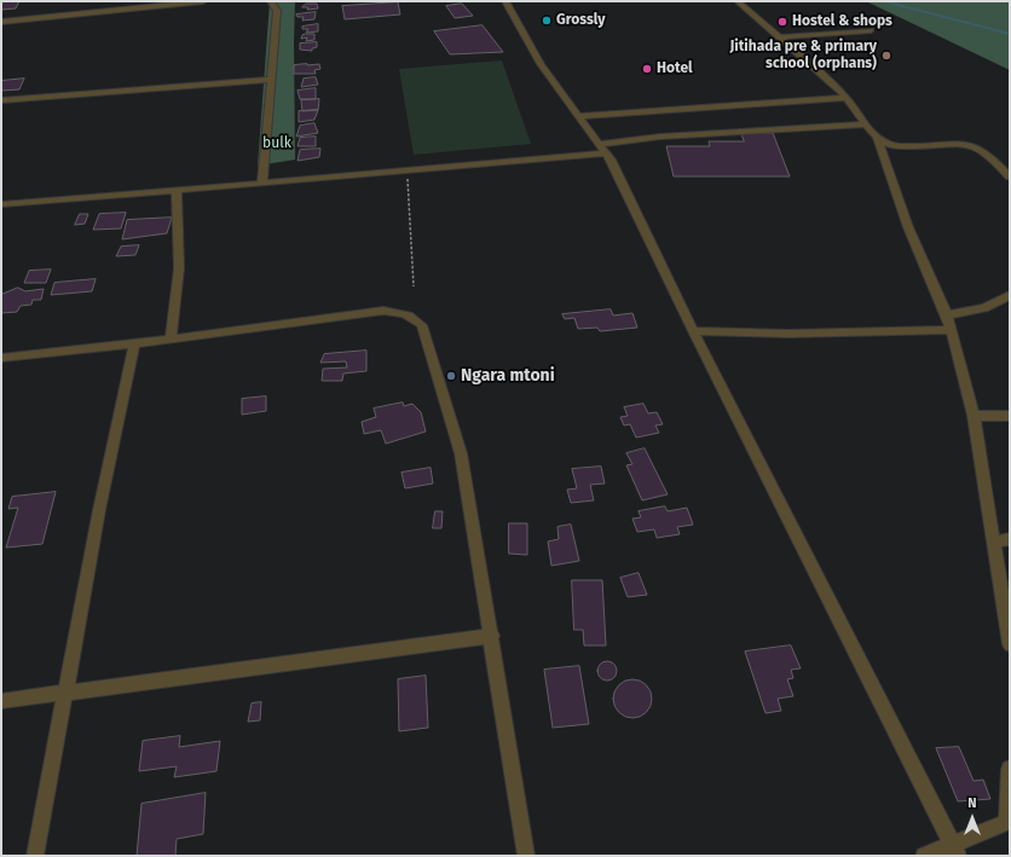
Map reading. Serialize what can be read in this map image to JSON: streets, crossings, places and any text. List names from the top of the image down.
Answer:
{
  "parks": ["bulk"],
  "places": [
    "Grossly",
    "Hostel & shops",
    "Jitihada pre & primary school (orphans)",
    "Hotel",
    "Ngara mtoni"
  ],
  "north": "top"
}
